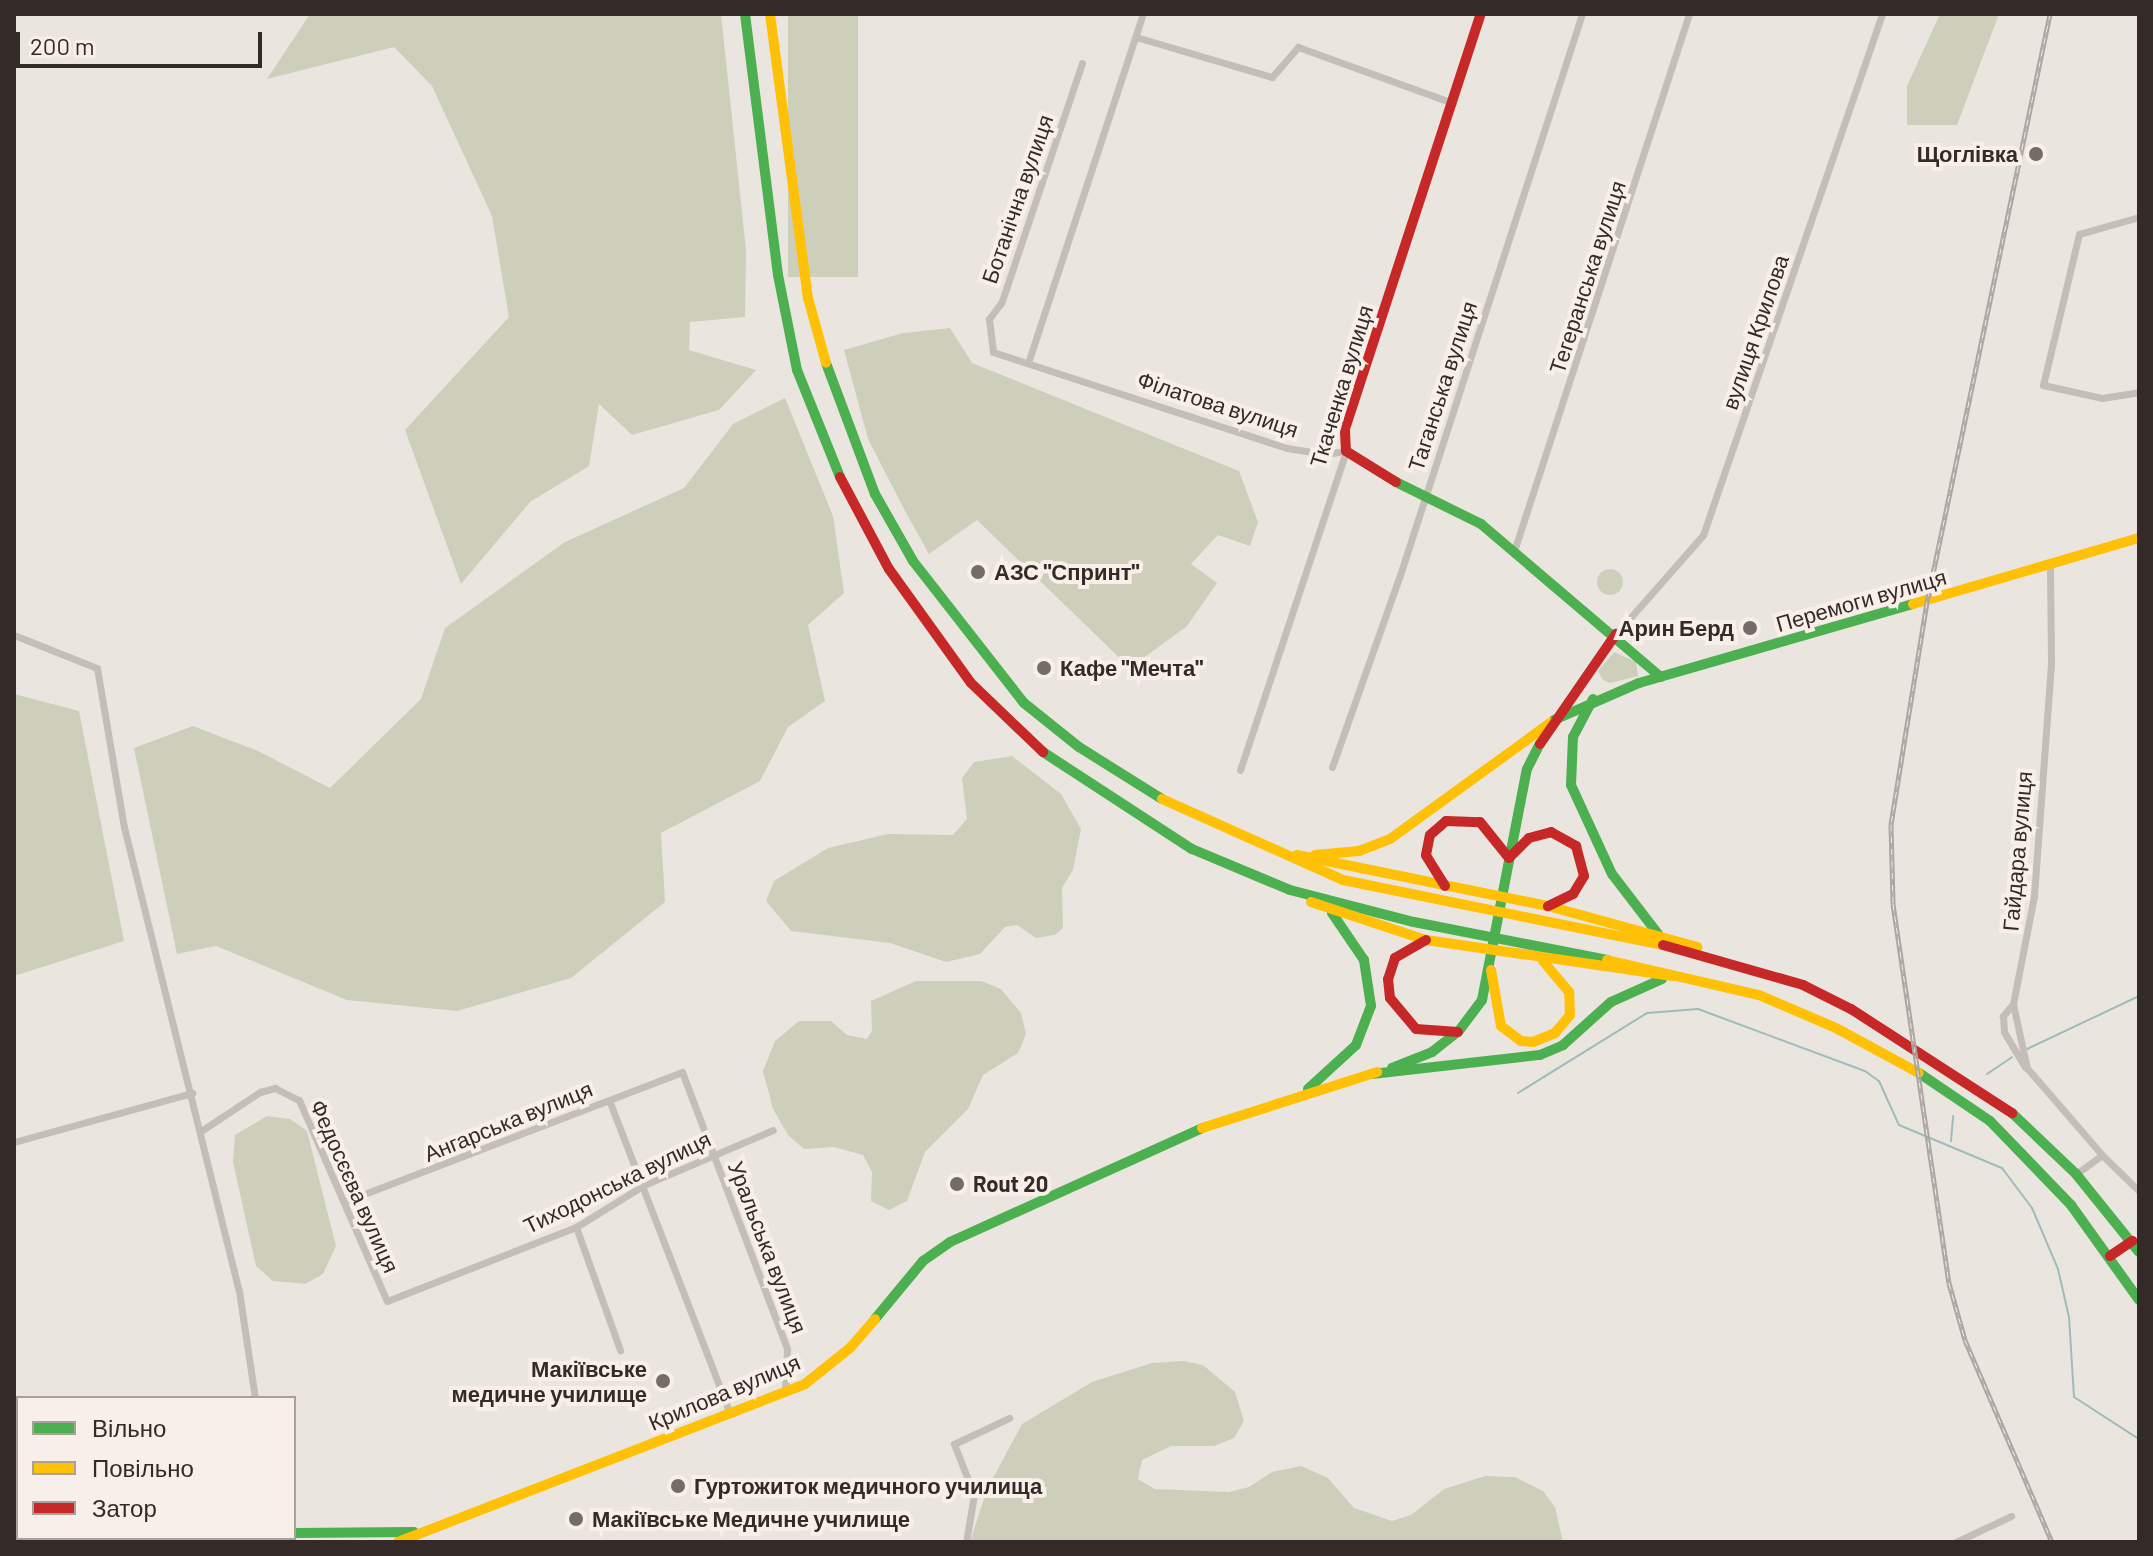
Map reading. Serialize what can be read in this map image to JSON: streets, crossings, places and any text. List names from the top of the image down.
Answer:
{
  "streets": {
    "main road": ["Ткаченка вулиця", "Перемоги вулиця", "Крилова вулиця"],
    "street": [
      "Ботанічна вулиця",
      "Тегеранська вулиця",
      "вулиця Крилова",
      "Таганська вулиця",
      "Філатова вулиця",
      "Гайдара вулиця",
      "Ангарська вулиця",
      "Тиходонська вулиця",
      "Федосєєва вулиця",
      "Уральська вулиця"
    ]
  },
  "crossings": [
    ["Ботанічна вулиця", "Філатова вулиця"],
    ["Ткаченка вулиця", "Філатова вулиця"],
    ["Перемоги вулиця", "Гайдара вулиця"],
    ["Ангарська вулиця", "Федосєєва вулиця"],
    ["Ангарська вулиця", "Уральська вулиця"],
    ["Тиходонська вулиця", "Федосєєва вулиця"],
    ["Тиходонська вулиця", "Уральська вулиця"],
    ["Уральська вулиця", "Крилова вулиця"]
  ],
  "places": [
    "Щоглівка",
    "АЗС \"Спринт\"",
    "Арин Берд",
    "Кафе \"Мечта\"",
    "Rout 20",
    "Макіївське медичне училище",
    "Гуртожиток медичного училища",
    "Макіївське Медичне училище"
  ],
  "legend": ["Вільно", "Повільно", "Затор"],
  "scale_bar": "200 m"
}
